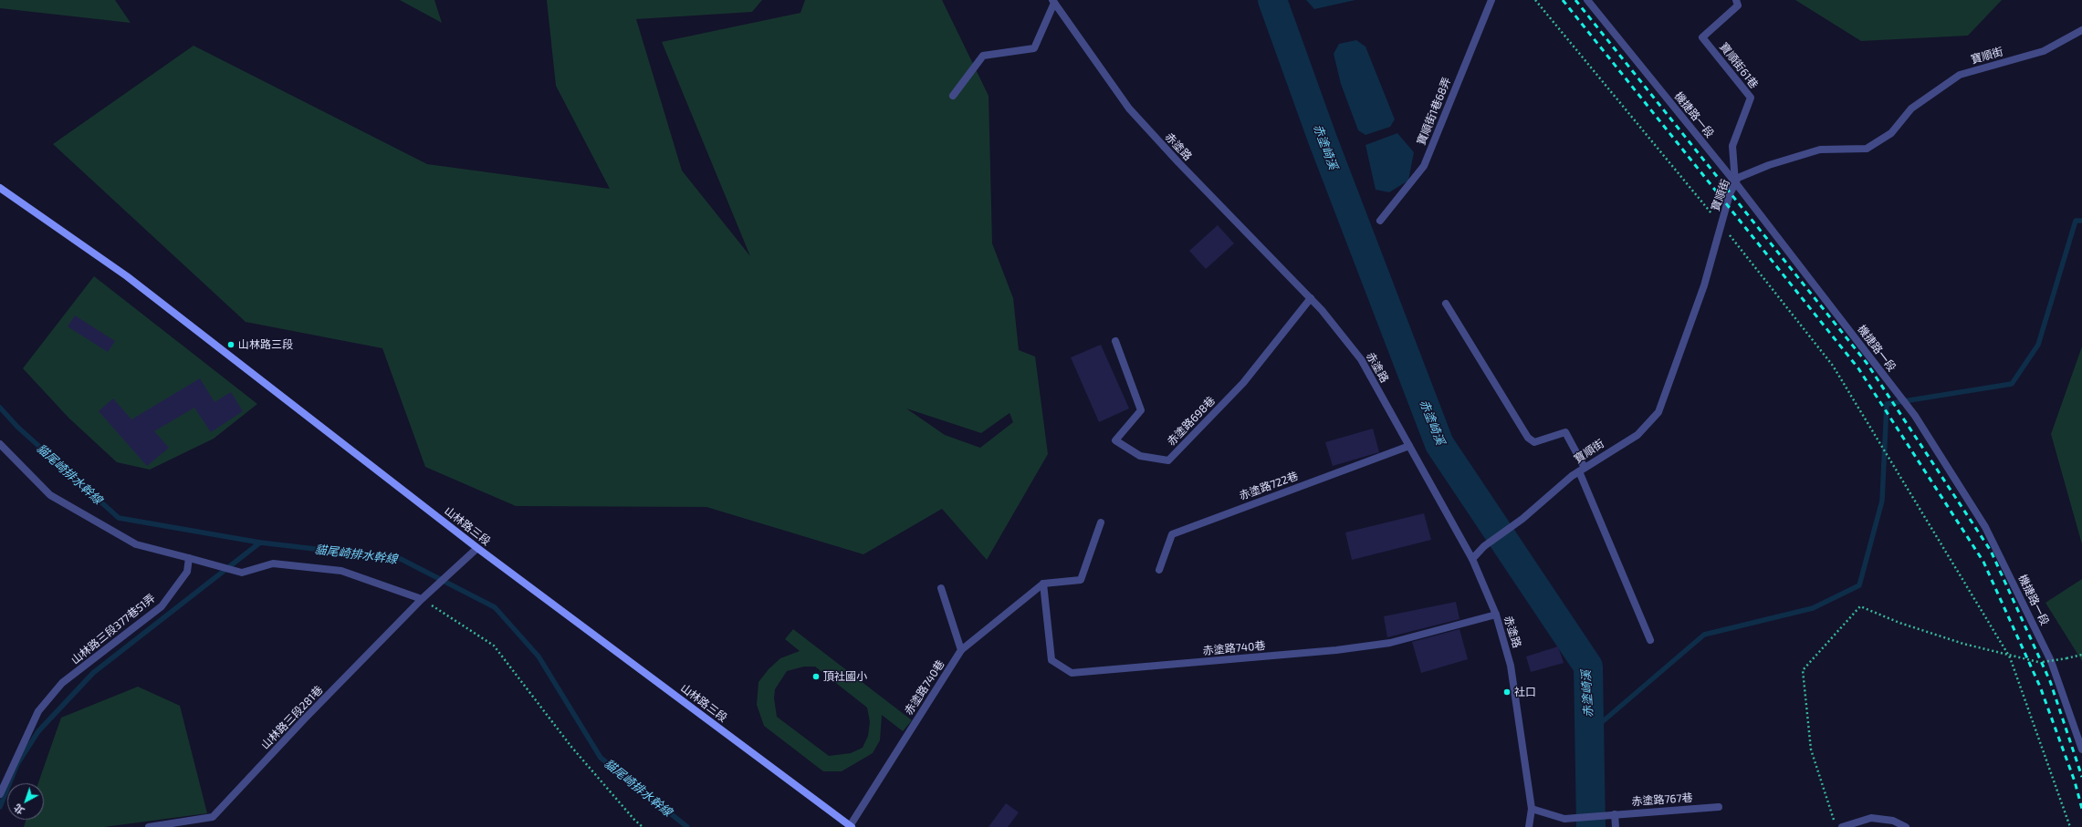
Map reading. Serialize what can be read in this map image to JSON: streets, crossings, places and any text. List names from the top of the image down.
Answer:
{
  "streets": {
    "main road": ["山林路三段"],
    "street": [
      "寶順街",
      "寶順街61巷",
      "寶順街1巷68弄",
      "機捷路一段",
      "赤塗路",
      "赤塗路698巷",
      "赤塗路722巷",
      "山林路三段377巷51弄",
      "赤塗路740巷",
      "山林路三段281巷",
      "赤塗路767巷"
    ]
  },
  "crossings": [
    ["寶順街", "寶順街61巷"],
    ["寶順街", "機捷路一段"],
    ["寶順街", "赤塗路"],
    ["寶順街61巷", "機捷路一段"],
    ["赤塗路", "赤塗路698巷"],
    ["赤塗路", "赤塗路722巷"],
    ["赤塗路", "赤塗路740巷"],
    ["赤塗路", "赤塗路767巷"],
    ["山林路三段", "赤塗路740巷"],
    ["山林路三段", "山林路三段281巷"]
  ],
  "water": ["赤塗崎溪", "貓尾崎排水幹線"],
  "places": ["山林路三段", "頂社國小", "社口"],
  "north": "bottom left"
}
